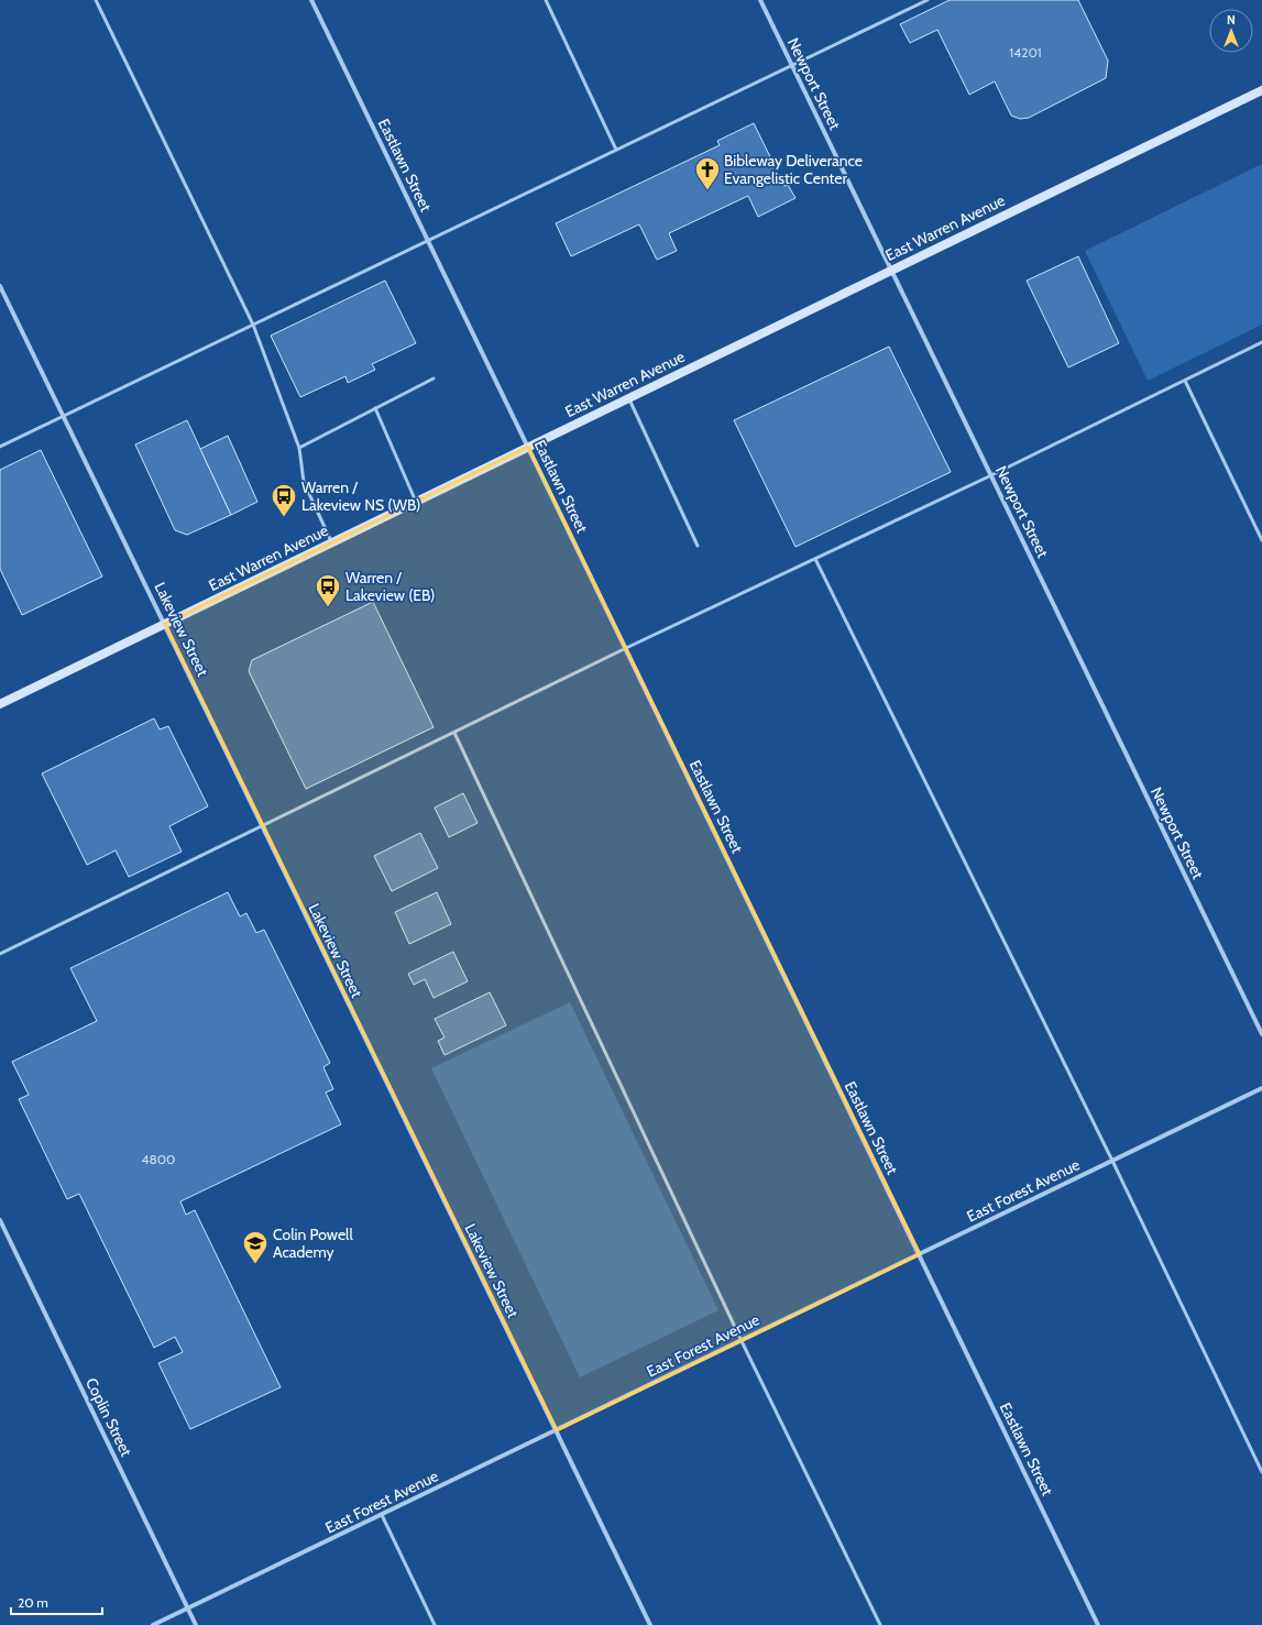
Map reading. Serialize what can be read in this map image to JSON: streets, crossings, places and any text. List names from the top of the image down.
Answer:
{
  "streets": {
    "main road": ["East Warren Avenue"],
    "street": [
      "Newport Street",
      "Eastlawn Street",
      "Lakeview Street",
      "East Forest Avenue",
      "Coplin Street"
    ]
  },
  "crossings": [
    ["Newport Street", "East Warren Avenue"],
    ["Eastlawn Street", "East Warren Avenue"],
    ["Eastlawn Street", "East Forest Avenue"],
    ["East Warren Avenue", "Lakeview Street"],
    ["Lakeview Street", "East Forest Avenue"],
    ["East Forest Avenue", "Coplin Street"]
  ],
  "places": {
    "church": ["Bibleway Deliverance Evangelistic Center"],
    "bus stop": ["Warren / Lakeview NS (WB)", "Warren / Lakeview (EB)"],
    "school or university": ["Colin Powell Academy"]
  },
  "house_numbers": ["14201", "4800"],
  "scale_bar": "20 m",
  "north": "top"
}
